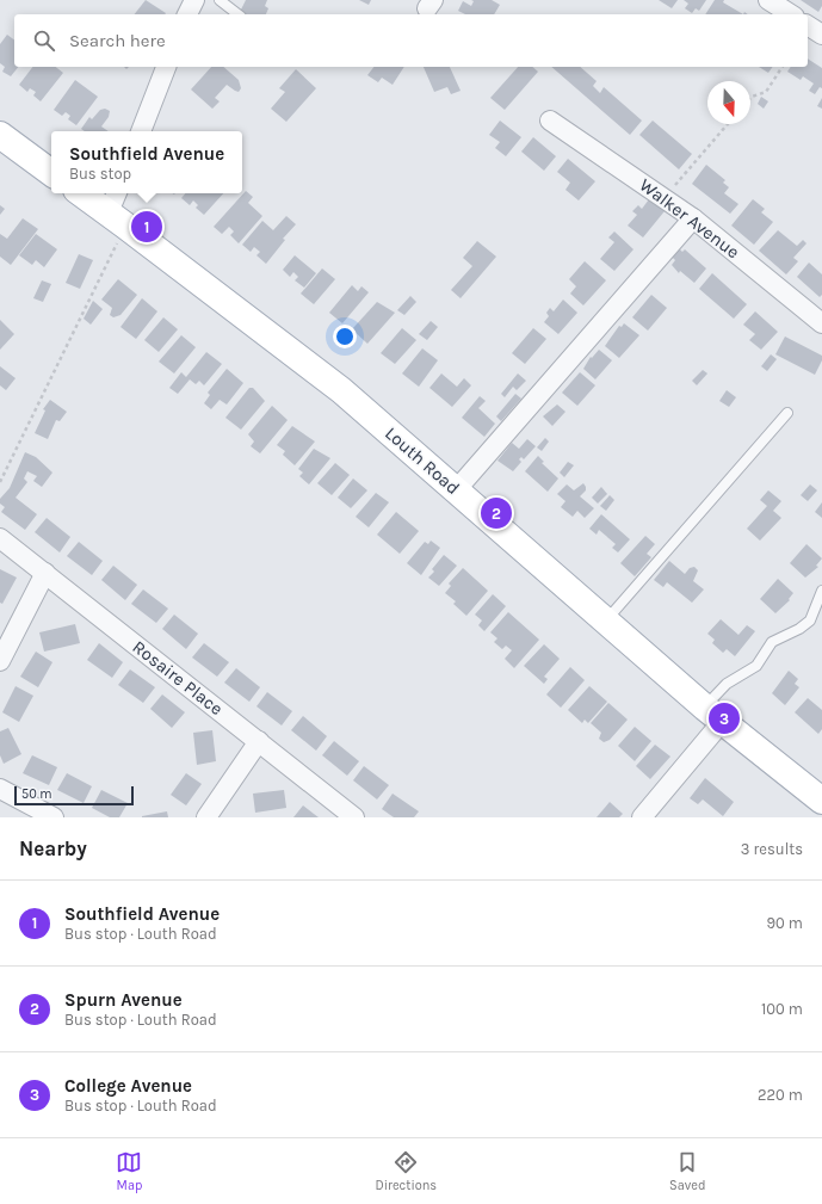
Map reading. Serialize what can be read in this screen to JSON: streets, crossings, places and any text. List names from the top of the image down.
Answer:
{
  "streets": {
    "main road": ["Louth Road"],
    "street": ["Walker Avenue", "Rosaire Place"]
  },
  "scale_bar": "50 m",
  "north": "bottom",
  "page": {
    "search": "Search here",
    "popup": ["Southfield Avenue", "Bus stop"],
    "pins": ["1", "2", "3"],
    "scale": "50 m",
    "heading": ["Nearby", "3 results"],
    "list": [
      {
        "mark": "1",
        "name": "Southfield Avenue",
        "note": "Bus stop · Louth Road",
        "value": "90 m"
      },
      {
        "mark": "2",
        "name": "Spurn Avenue",
        "note": "Bus stop · Louth Road",
        "value": "100 m"
      },
      {
        "mark": "3",
        "name": "College Avenue",
        "note": "Bus stop · Louth Road",
        "value": "220 m"
      }
    ],
    "nav": ["Map", "Directions", "Saved"]
  }
}
